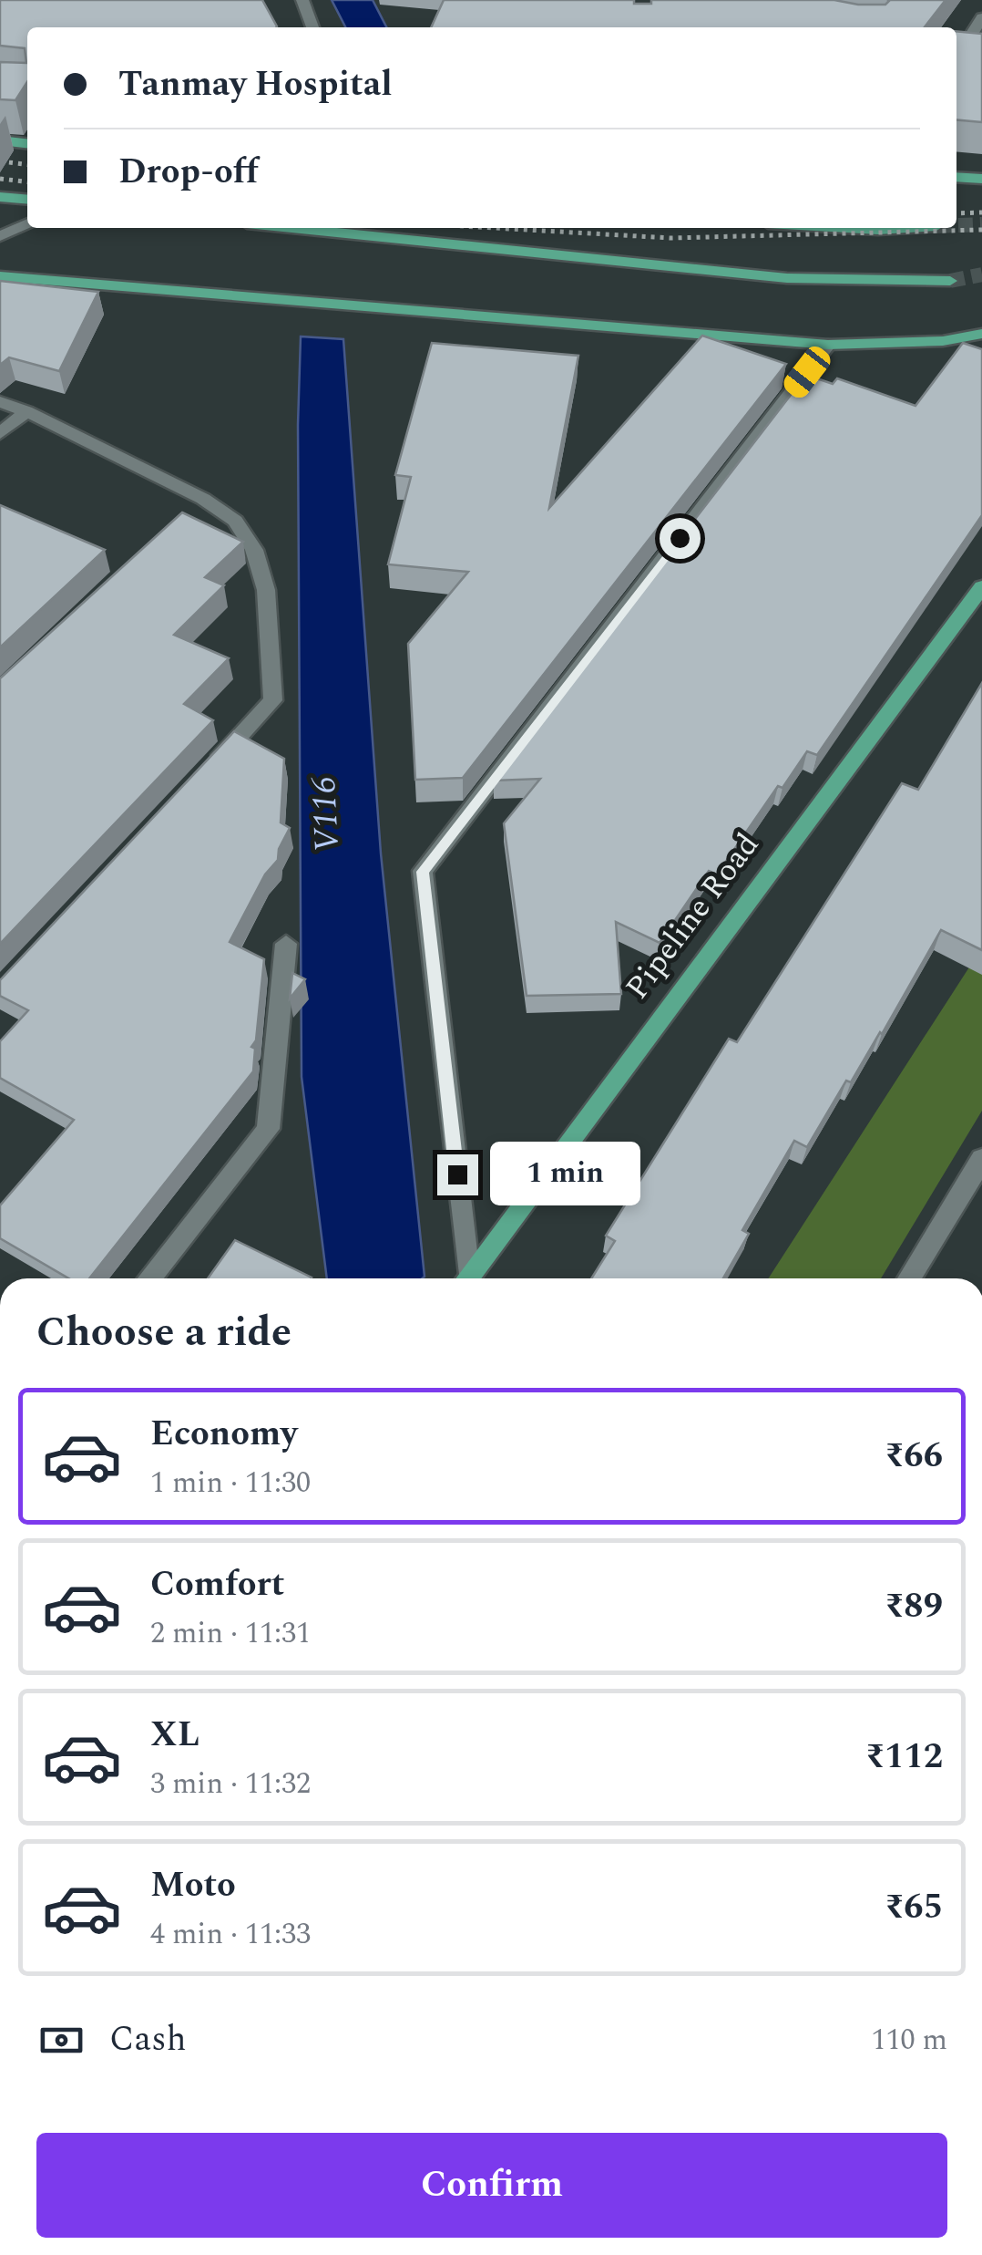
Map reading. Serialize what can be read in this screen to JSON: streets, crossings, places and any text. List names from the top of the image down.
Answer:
{
  "streets": {
    "main road": ["Pipeline Road"]
  },
  "water": ["V116"],
  "page": {
    "banner": ["Tanmay Hospital", "Drop-off"],
    "bubble": "1 min",
    "heading": "Choose a ride",
    "list": [
      {
        "name": "Economy",
        "note": "1 min · 11:30",
        "value": "₹66"
      },
      {
        "name": "Comfort",
        "note": "2 min · 11:31",
        "value": "₹89"
      },
      {
        "name": "XL",
        "note": "3 min · 11:32",
        "value": "₹112"
      },
      {
        "name": "Moto",
        "note": "4 min · 11:33",
        "value": "₹65"
      }
    ],
    "pay": ["Cash", "110 m"],
    "buttons": "Confirm"
  }
}
